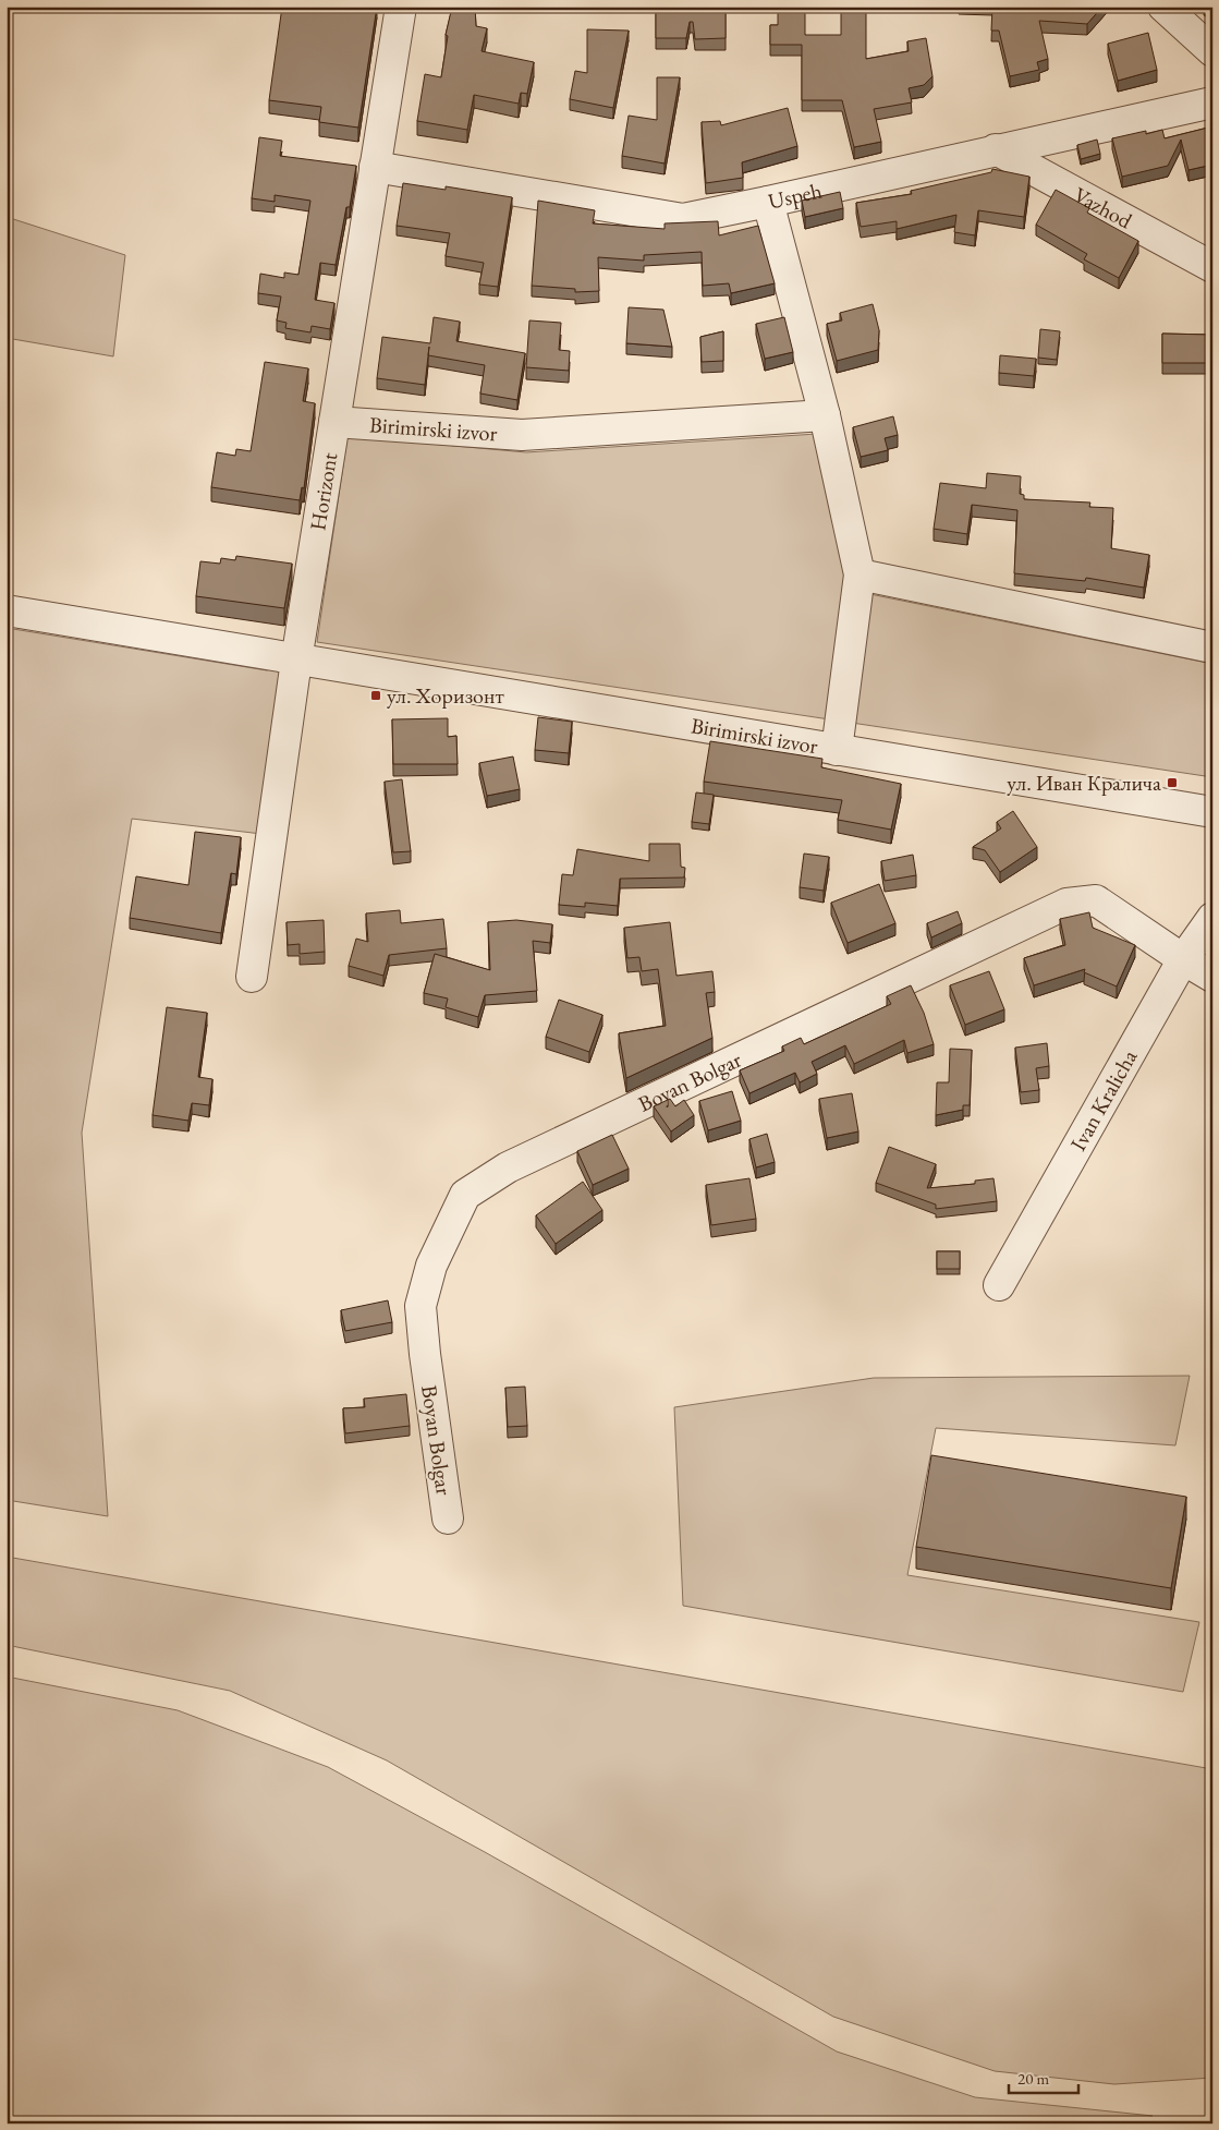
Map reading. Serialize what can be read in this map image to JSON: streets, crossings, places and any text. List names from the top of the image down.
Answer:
{
  "streets": {
    "street": [
      "Uspeh",
      "Vazhod",
      "Birimirski izvor",
      "Horizont",
      "Boyan Bolgar",
      "Ivan Kralicha"
    ]
  },
  "crossings": [
    ["Uspeh", "Vazhod"],
    ["Uspeh", "Horizont"],
    ["Birimirski izvor", "Horizont"],
    ["Boyan Bolgar", "Ivan Kralicha"]
  ],
  "places": {
    "transit": ["ул. Хоризонт", "ул. Иван Кралича"]
  },
  "scale_bar": "20 m"
}
